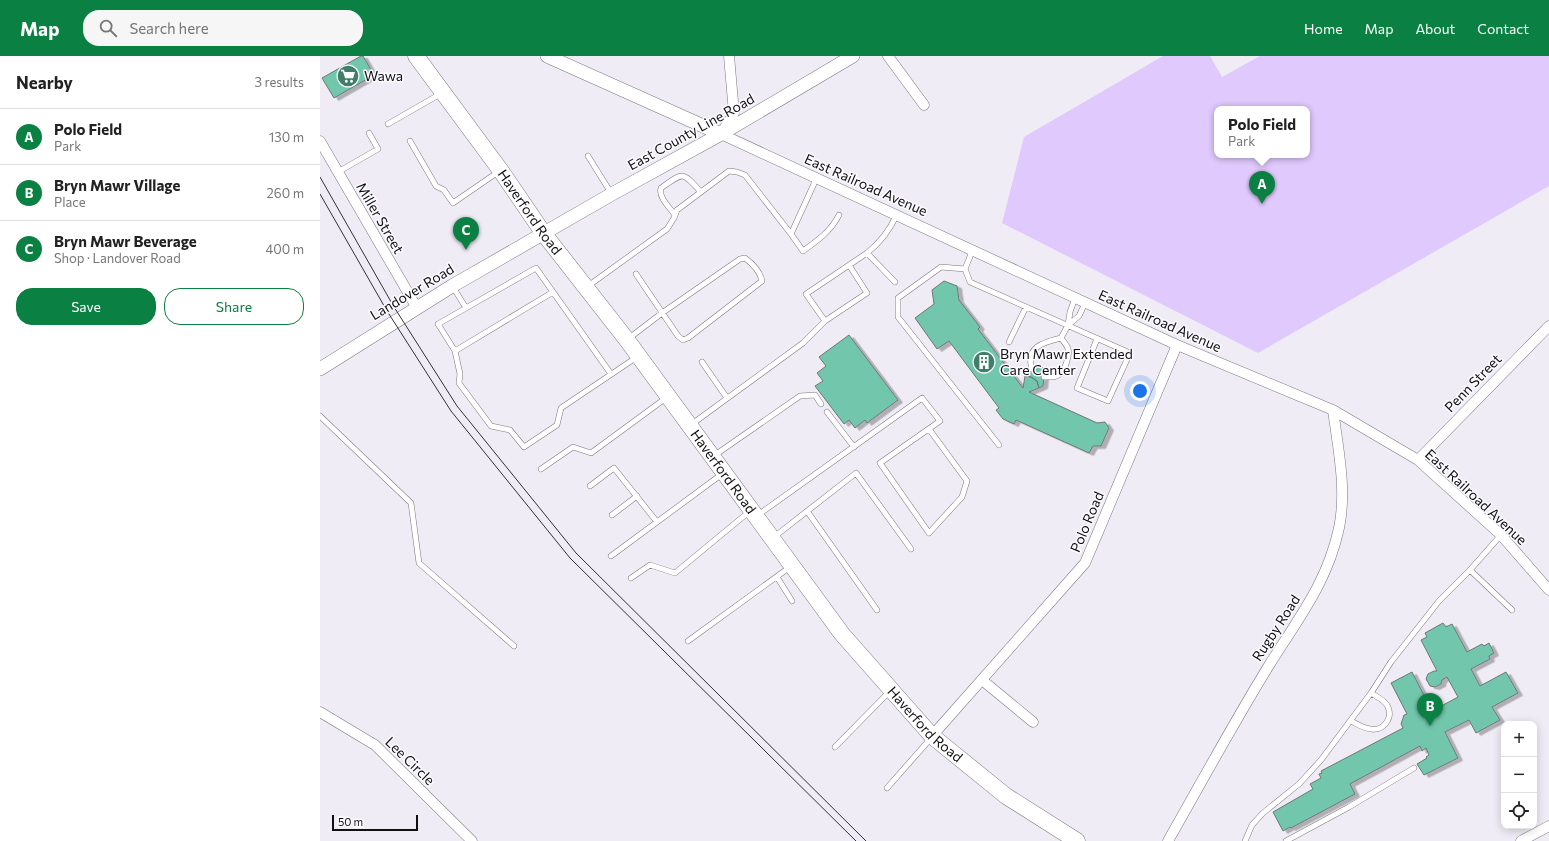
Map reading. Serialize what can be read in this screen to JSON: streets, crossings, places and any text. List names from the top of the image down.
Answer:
{
  "streets": {
    "main road": ["Haverford Road"],
    "street": [
      "East County Line Road",
      "East Railroad Avenue",
      "Miller Street",
      "Landover Road",
      "Penn Street",
      "Polo Road",
      "Rugby Road",
      "Lee Circle"
    ]
  },
  "crossings": [
    ["East County Line Road", "East Railroad Avenue"],
    ["East County Line Road", "Haverford Road"],
    ["East County Line Road", "Landover Road"],
    ["East Railroad Avenue", "Penn Street"],
    ["East Railroad Avenue", "Polo Road"],
    ["East Railroad Avenue", "Rugby Road"],
    ["Haverford Road", "Landover Road"],
    ["Haverford Road", "Polo Road"],
    ["Miller Street", "Landover Road"]
  ],
  "places": {
    "supermarket": ["Wawa"],
    "building": ["Bryn Mawr Extended Care Center"]
  },
  "scale_bar": "50 m",
  "page": {
    "header": "Map",
    "search": "Search here",
    "nav": [
      "Home",
      "Map",
      "About",
      "Contact"
    ],
    "heading": ["Nearby", "3 results"],
    "popup": ["Polo Field", "Park"],
    "list": [
      {
        "mark": "A",
        "name": "Polo Field",
        "note": "Park",
        "value": "130 m"
      },
      {
        "mark": "B",
        "name": "Bryn Mawr Village",
        "note": "Place",
        "value": "260 m"
      },
      {
        "mark": "C",
        "name": "Bryn Mawr Beverage",
        "note": "Shop · Landover Road",
        "value": "400 m"
      }
    ],
    "pins": ["A", "C", "B"],
    "buttons": ["Save", "Share"],
    "map_buttons": ["+", "−"],
    "scale": "50 m"
  }
}
